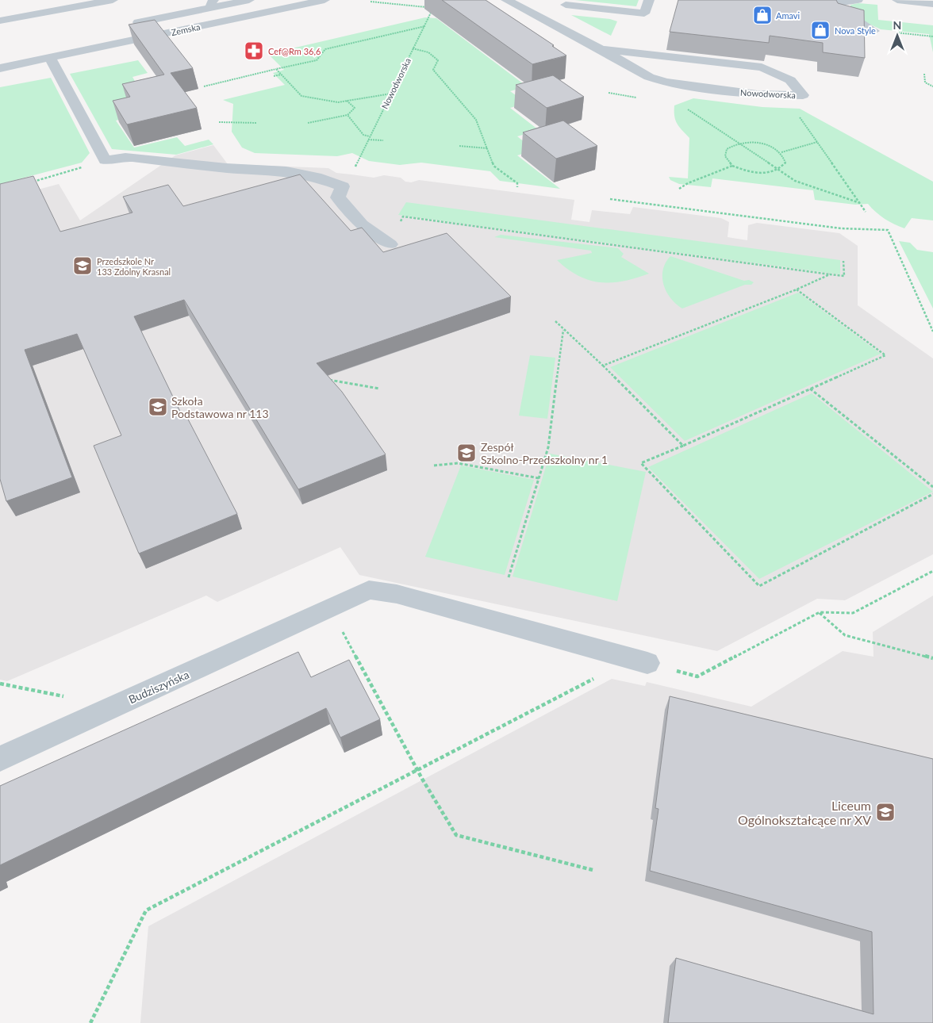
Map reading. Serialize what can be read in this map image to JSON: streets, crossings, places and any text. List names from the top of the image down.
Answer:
{
  "streets": {
    "street": ["Zemska", "Nowodworska", "Budziszyńska"]
  },
  "places": {
    "shop": ["Amavi", "Nova Style"],
    "pharmacy": ["Cef@Rm 36,6"],
    "school or university": [
      "Przedszkole Nr 133 Zdolny Krasnal",
      "Szkoła Podstawowa nr 113",
      "Zespół Szkolno-Przedszkolny nr 1",
      "Liceum Ogólnokształcące nr XV"
    ]
  },
  "north": "top"
}
